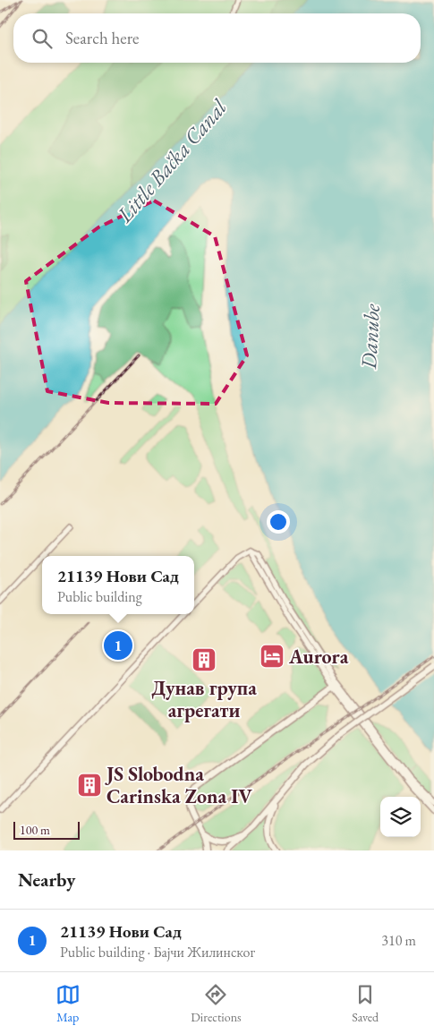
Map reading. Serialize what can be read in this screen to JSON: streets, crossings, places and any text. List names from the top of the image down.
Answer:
{
  "water": ["Little Bačka Canal", "Danube"],
  "places": {
    "hotel": ["Aurora"],
    "building": ["Дунав група агрегати", "JS Slobodna Carinska Zona IV"]
  },
  "scale_bar": "100 m",
  "page": {
    "search": "Search here",
    "popup": ["21139 Нови Сад", "Public building"],
    "pins": "1",
    "scale": "100 m",
    "heading": "Nearby",
    "list": [
      {
        "mark": "1",
        "name": "21139 Нови Сад",
        "note": "Public building · Бајчи Жилинског",
        "value": "310 m"
      }
    ],
    "nav": ["Map", "Directions", "Saved"]
  }
}
